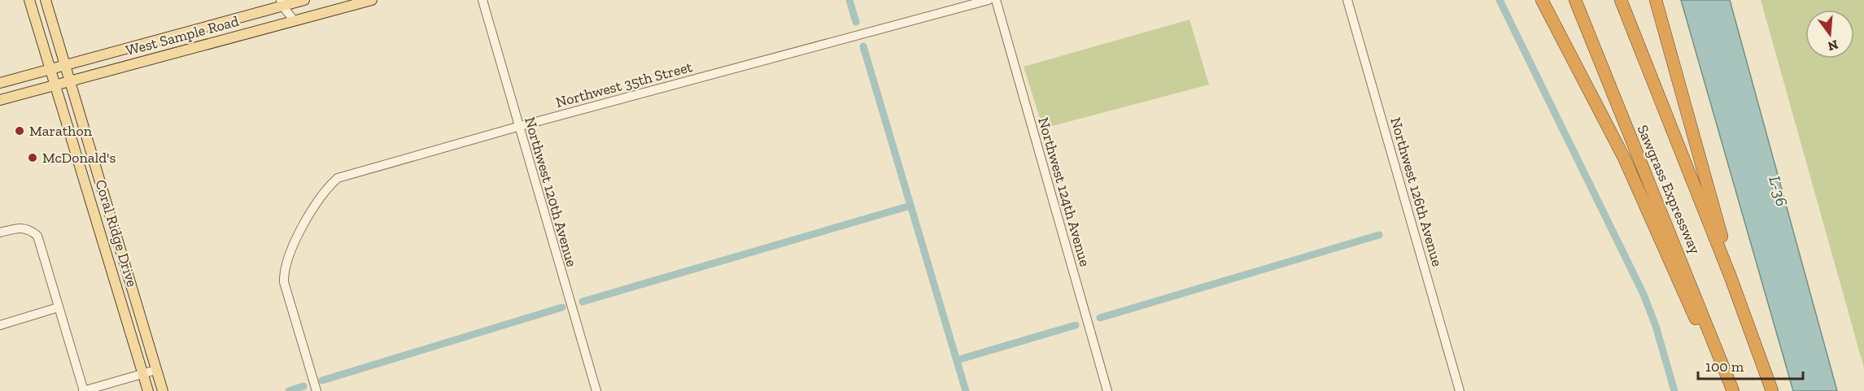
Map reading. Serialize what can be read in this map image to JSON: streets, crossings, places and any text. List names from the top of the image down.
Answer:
{
  "streets": {
    "highway": ["Sawgrass Expressway"],
    "main road": ["West Sample Road", "Coral Ridge Drive"],
    "street": [
      "Northwest 35th Street",
      "Northwest 120th Avenue",
      "Northwest 124th Avenue",
      "Northwest 126th Avenue"
    ]
  },
  "crossings": [
    ["West Sample Road", "Coral Ridge Drive"],
    ["Northwest 35th Street", "Northwest 120th Avenue"]
  ],
  "water": ["L-36"],
  "places": ["Marathon", "McDonald's"],
  "scale_bar": "100 m",
  "north": "bottom"
}
